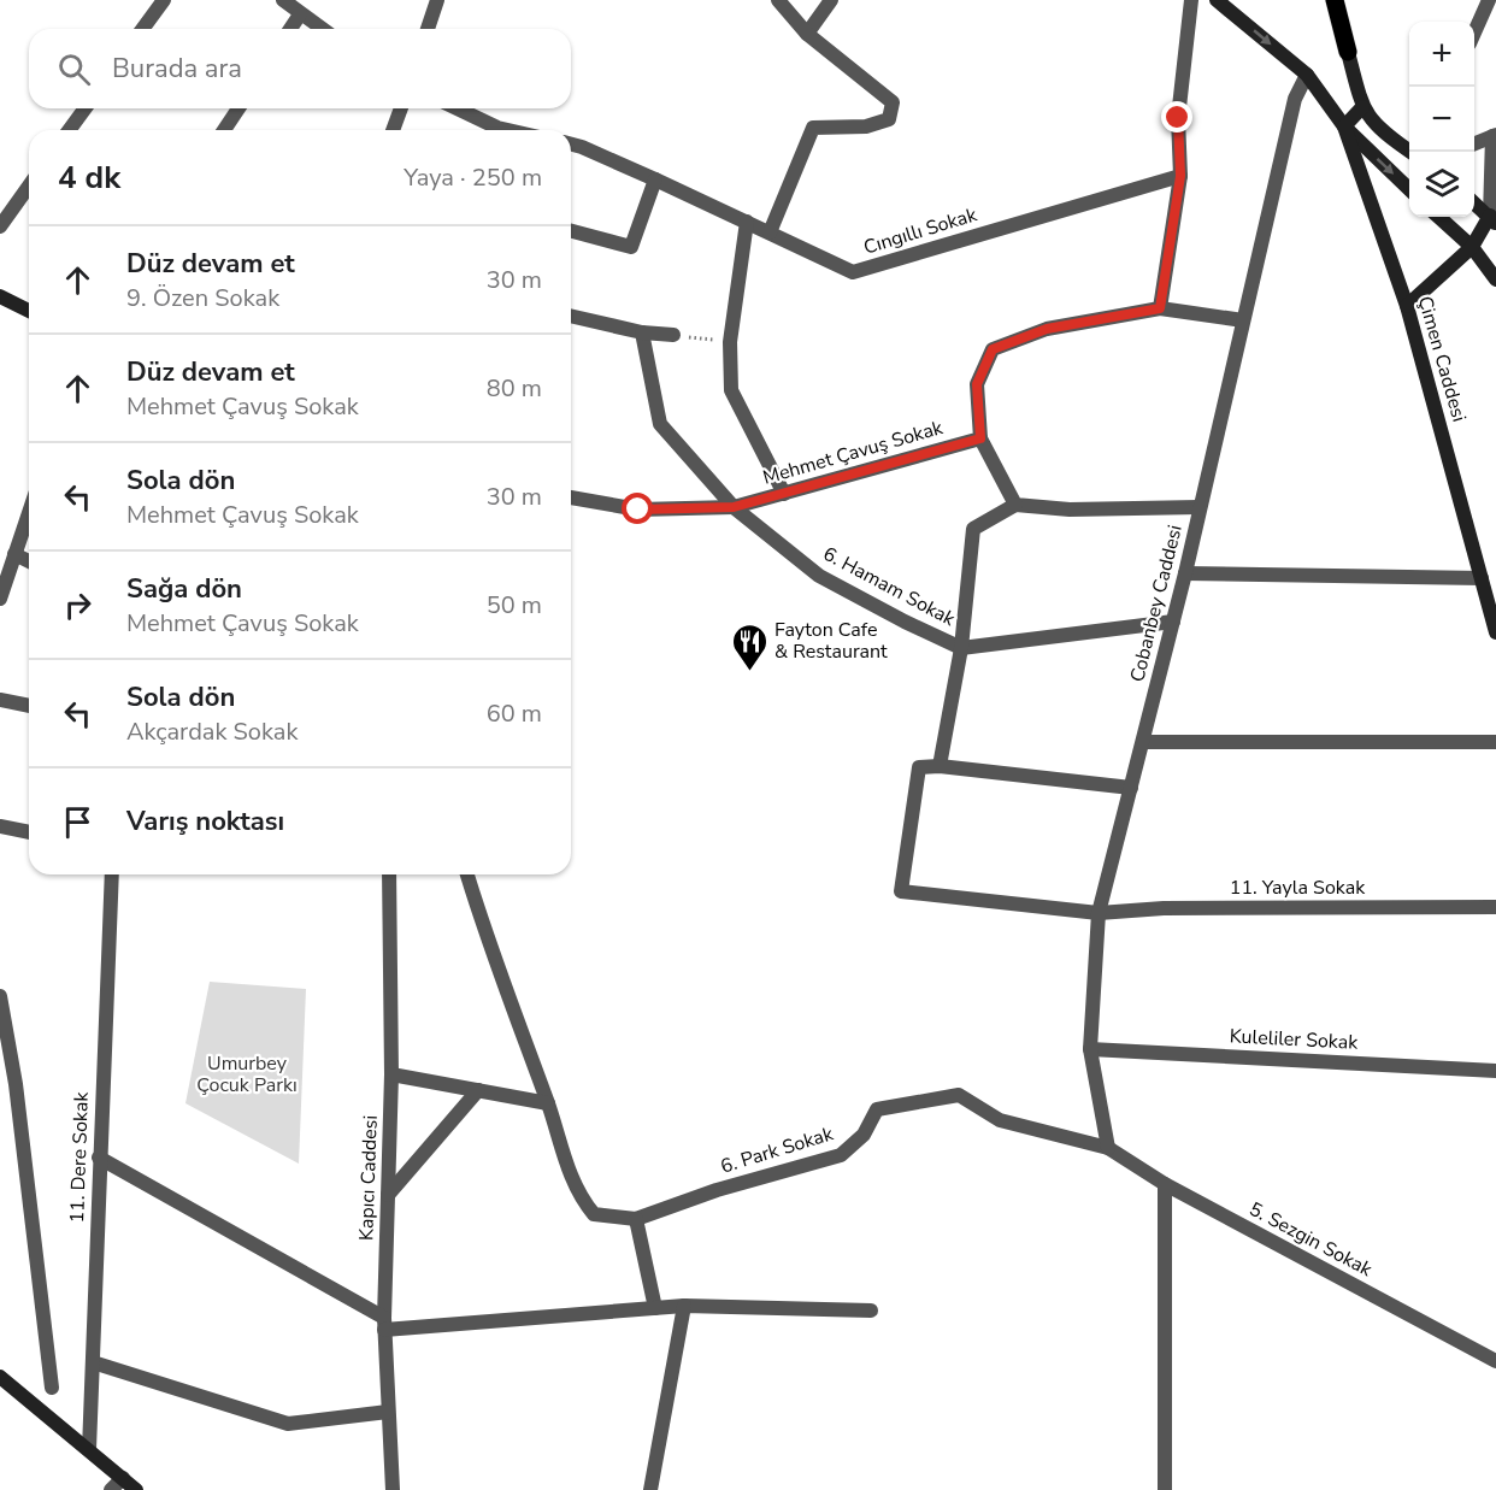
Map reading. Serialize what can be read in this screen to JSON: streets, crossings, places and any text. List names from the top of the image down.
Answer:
{
  "streets": {
    "main road": ["Çimen Caddesi"],
    "street": [
      "Cıngıllı Sokak",
      "Mehmet Çavuş Sokak",
      "6. Hamam Sokak",
      "Cobanbey Caddesi",
      "11. Yayla Sokak",
      "Kuleliler Sokak",
      "6. Park Sokak",
      "11. Dere Sokak",
      "Kapıcı Caddesi",
      "5. Sezgin Sokak"
    ]
  },
  "crossings": [
    ["Mehmet Çavuş Sokak", "6. Hamam Sokak"],
    ["6. Hamam Sokak", "Cobanbey Caddesi"],
    ["Cobanbey Caddesi", "11. Yayla Sokak"],
    ["Cobanbey Caddesi", "Kuleliler Sokak"],
    ["Cobanbey Caddesi", "6. Park Sokak"],
    ["Cobanbey Caddesi", "5. Sezgin Sokak"],
    ["6. Park Sokak", "5. Sezgin Sokak"]
  ],
  "parks": ["Umurbey Çocuk Parkı"],
  "places": {
    "restaurant": ["Fayton Cafe & Restaurant"]
  },
  "page": {
    "map_buttons": ["+", "−"],
    "search": "Burada ara",
    "heading": ["4 dk", "Yaya · 250 m"],
    "list": [
      ["Düz devam et", "9. Özen Sokak", "30 m"],
      ["Düz devam et", "Mehmet Çavuş Sokak", "80 m"],
      ["Sola dön", "Mehmet Çavuş Sokak", "30 m"],
      ["Sağa dön", "Mehmet Çavuş Sokak", "50 m"],
      ["Sola dön", "Akçardak Sokak", "60 m"],
      "Varış noktası"
    ]
  }
}
